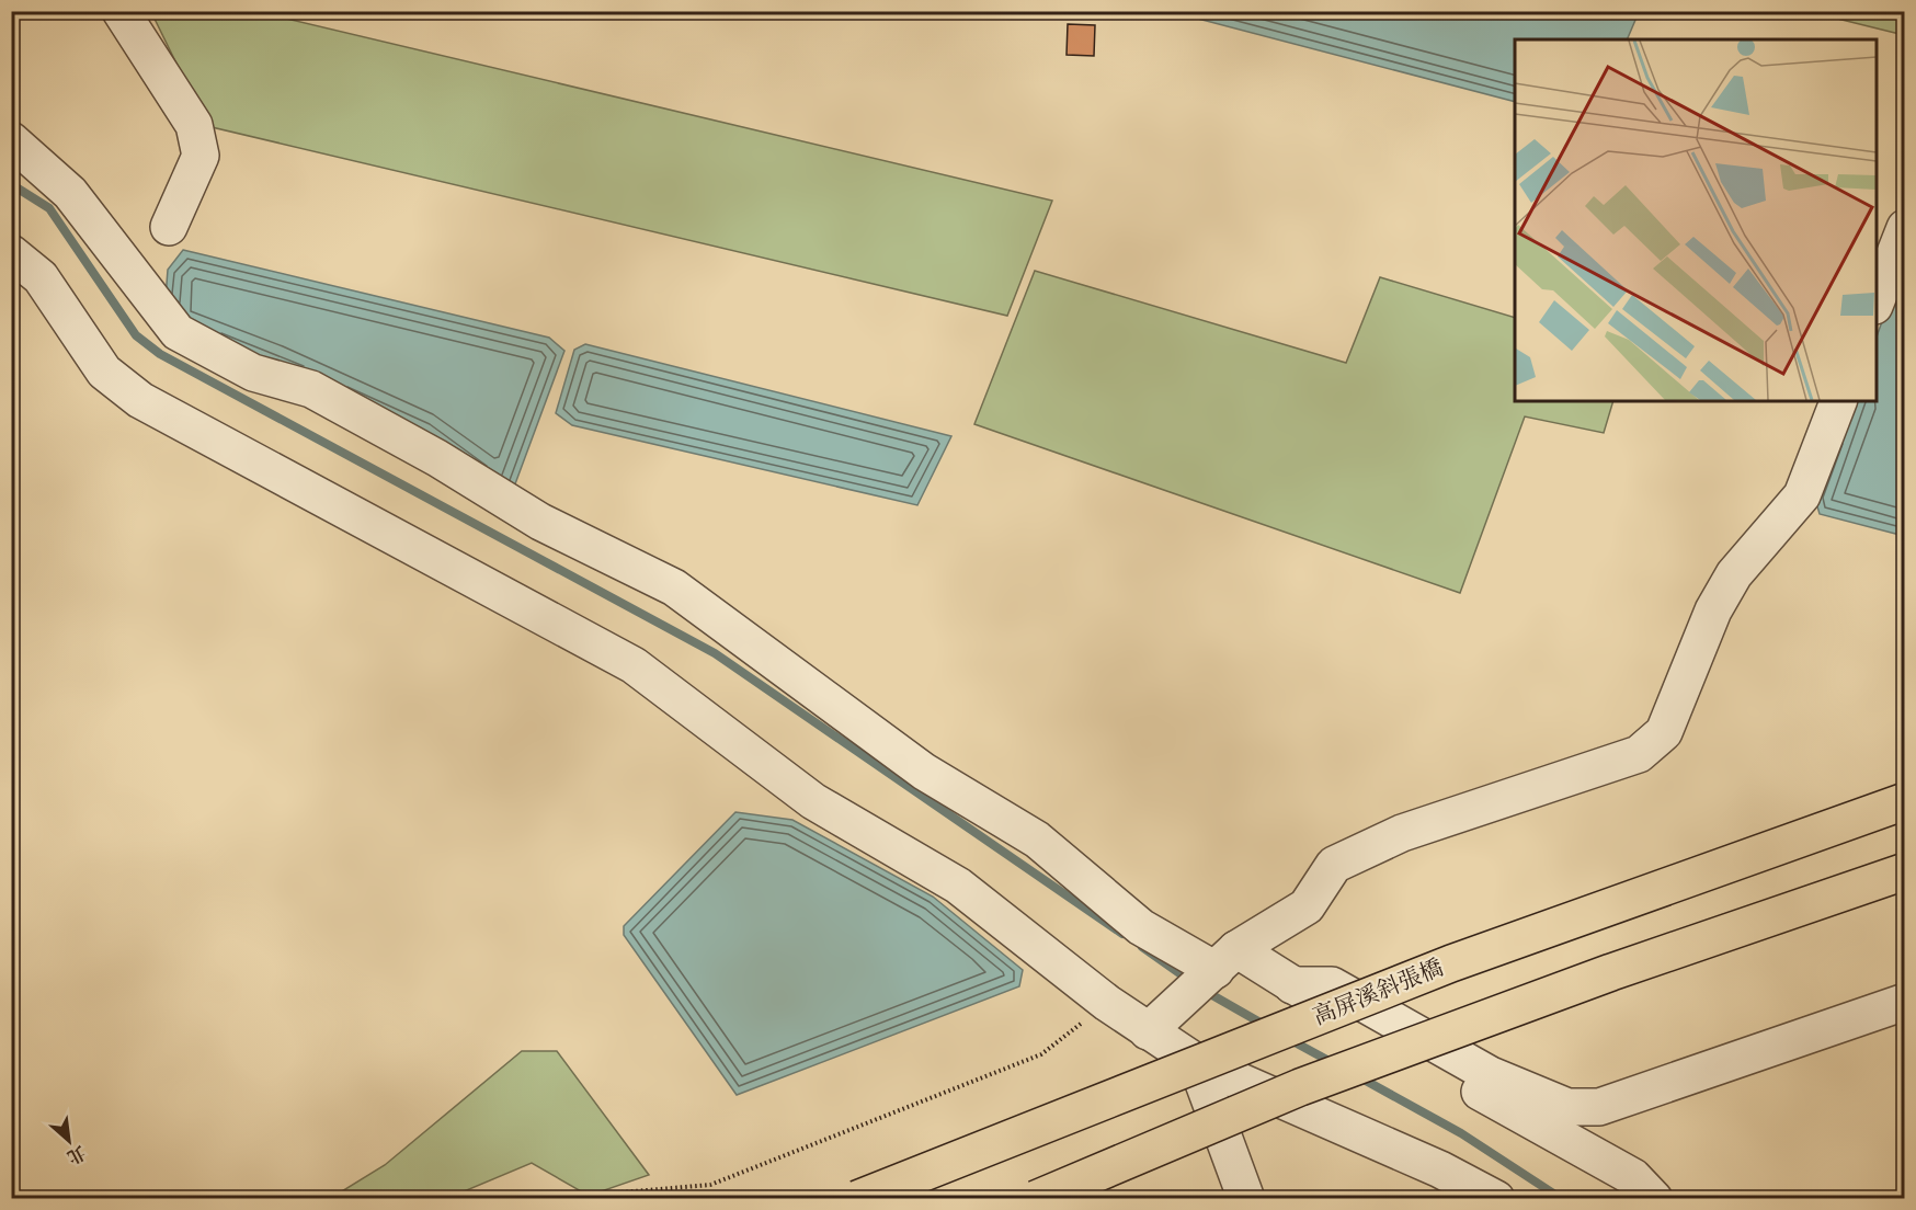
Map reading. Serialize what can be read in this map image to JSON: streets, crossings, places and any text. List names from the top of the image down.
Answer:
{
  "streets": {
    "highway": ["高屏溪斜張橋"]
  },
  "north": "bottom right"
}
